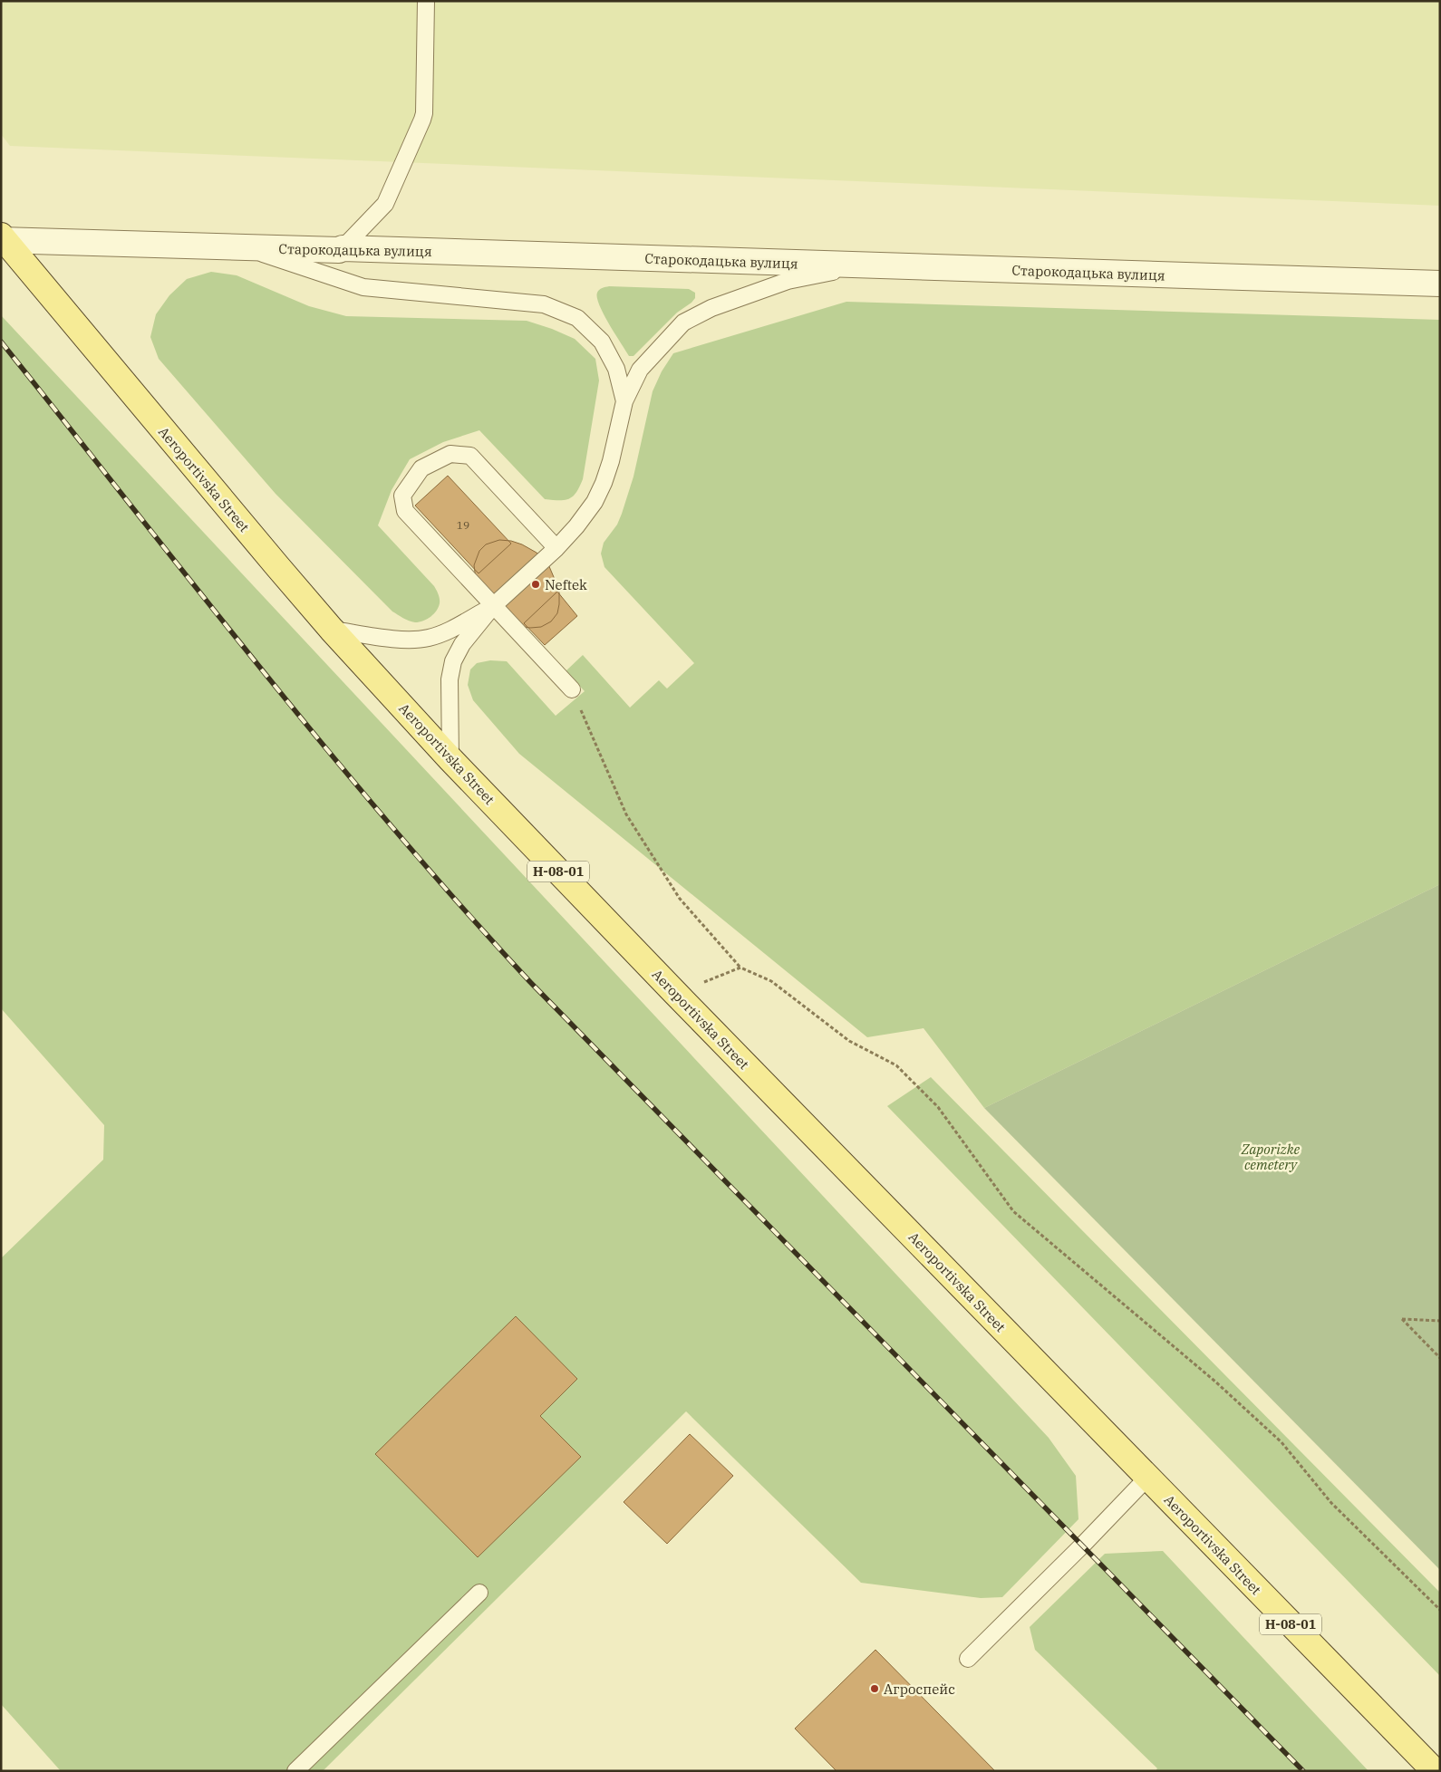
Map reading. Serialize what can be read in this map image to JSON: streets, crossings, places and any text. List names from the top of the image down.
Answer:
{
  "streets": {
    "main road": ["Aeroportivska Street", "Н-08-01"],
    "street": ["Старокодацька вулиця"]
  },
  "crossings": [
    ["Старокодацька вулиця", "Aeroportivska Street"]
  ],
  "parks": ["Zaporizke cemetery"],
  "places": ["Neftek", "Агроспейс"],
  "house_numbers": ["19"]
}
